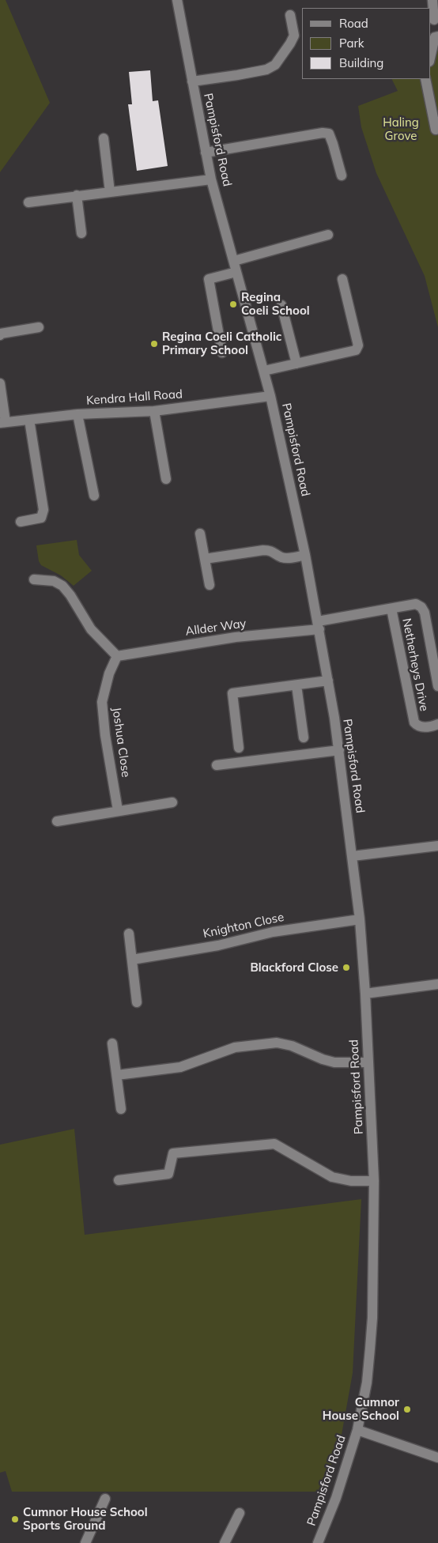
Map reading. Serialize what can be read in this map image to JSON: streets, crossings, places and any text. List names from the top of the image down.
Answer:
{
  "streets": {
    "street": [
      "Pampisford Road",
      "Kendra Hall Road",
      "Allder Way",
      "Netherheys Drive",
      "Joshua Close",
      "Knighton Close"
    ]
  },
  "crossings": [
    ["Pampisford Road", "Kendra Hall Road"],
    ["Pampisford Road", "Allder Way"],
    ["Pampisford Road", "Netherheys Drive"],
    ["Pampisford Road", "Knighton Close"],
    ["Allder Way", "Netherheys Drive"],
    ["Allder Way", "Joshua Close"]
  ],
  "parks": ["Haling Grove"],
  "places": [
    "Regina Coeli School",
    "Regina Coeli Catholic Primary School",
    "Blackford Close",
    "Cumnor House School",
    "Cumnor House School Sports Ground"
  ],
  "legend": ["Road", "Park", "Building"]
}
